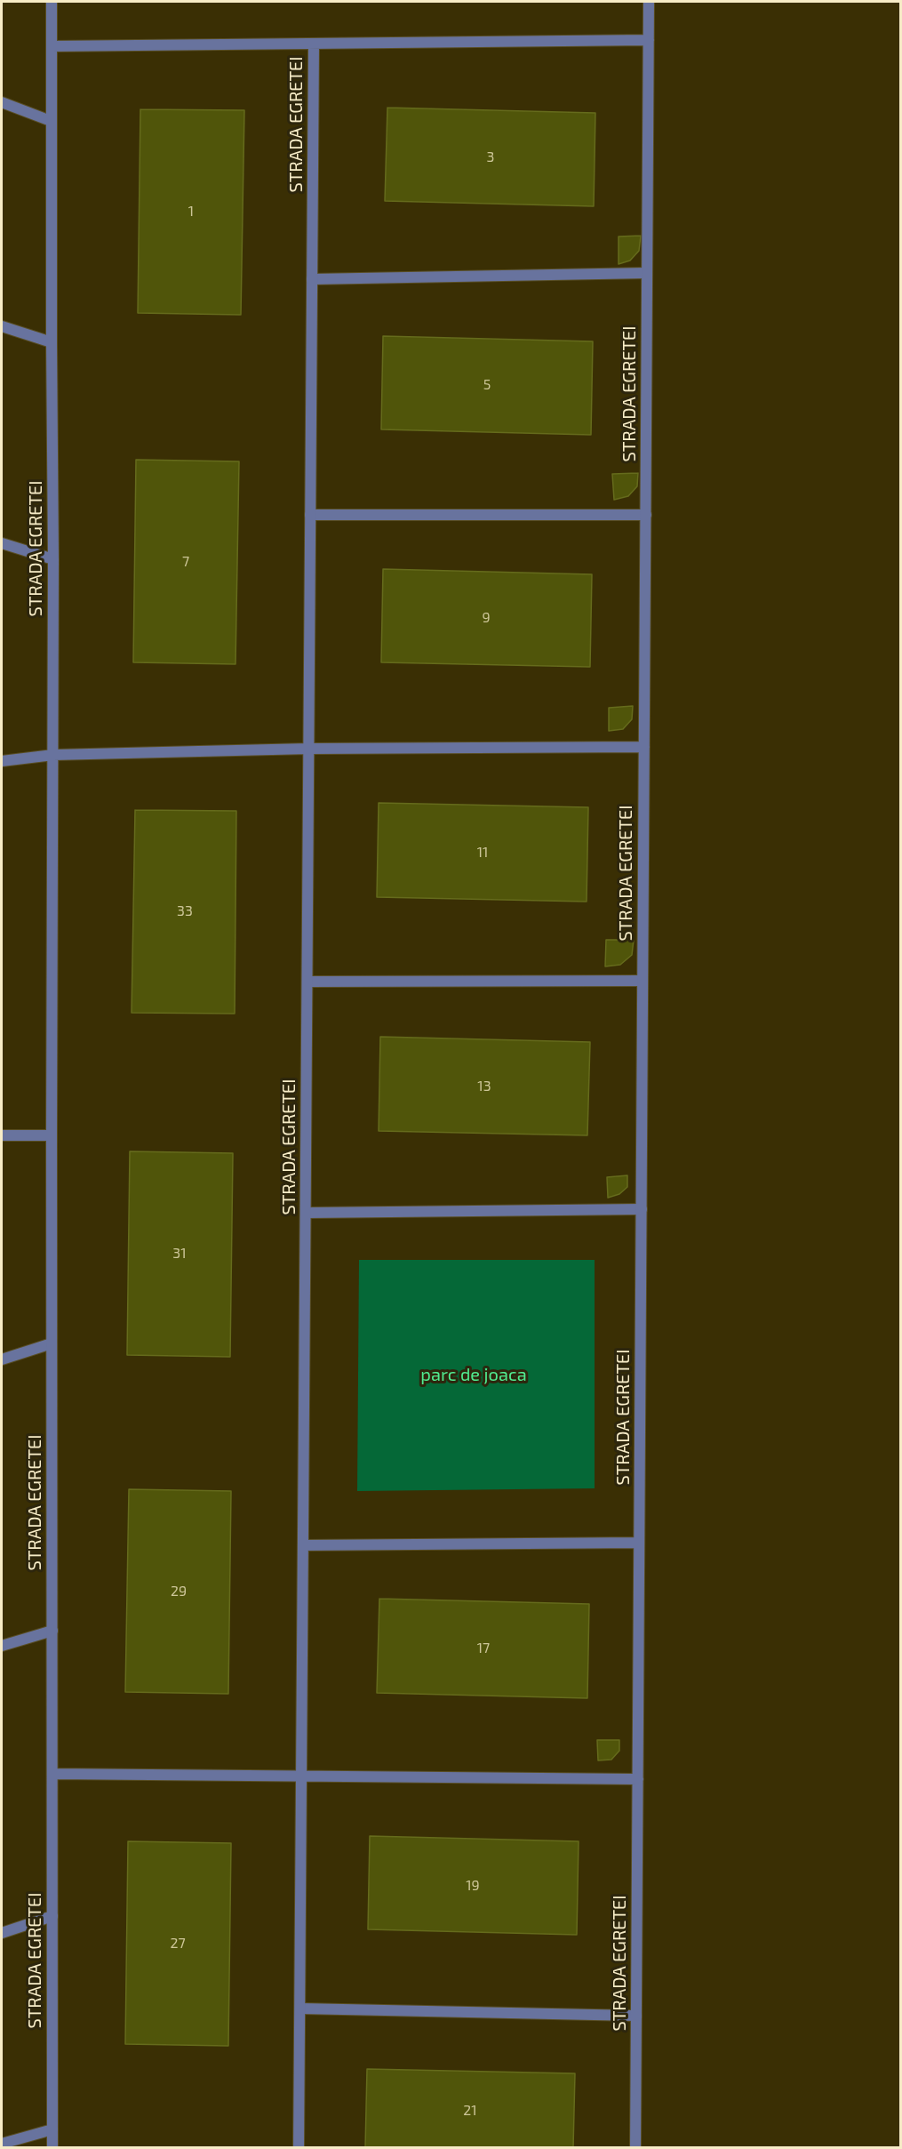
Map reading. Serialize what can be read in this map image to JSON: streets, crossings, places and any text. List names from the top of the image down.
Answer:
{
  "streets": {
    "street": ["STRADA EGRETEI"]
  },
  "parks": ["parc de joaca"],
  "house_numbers": [
    "3",
    "1",
    "5",
    "7",
    "9",
    "11",
    "33",
    "13",
    "31",
    "29",
    "17",
    "19",
    "27",
    "21"
  ]
}
